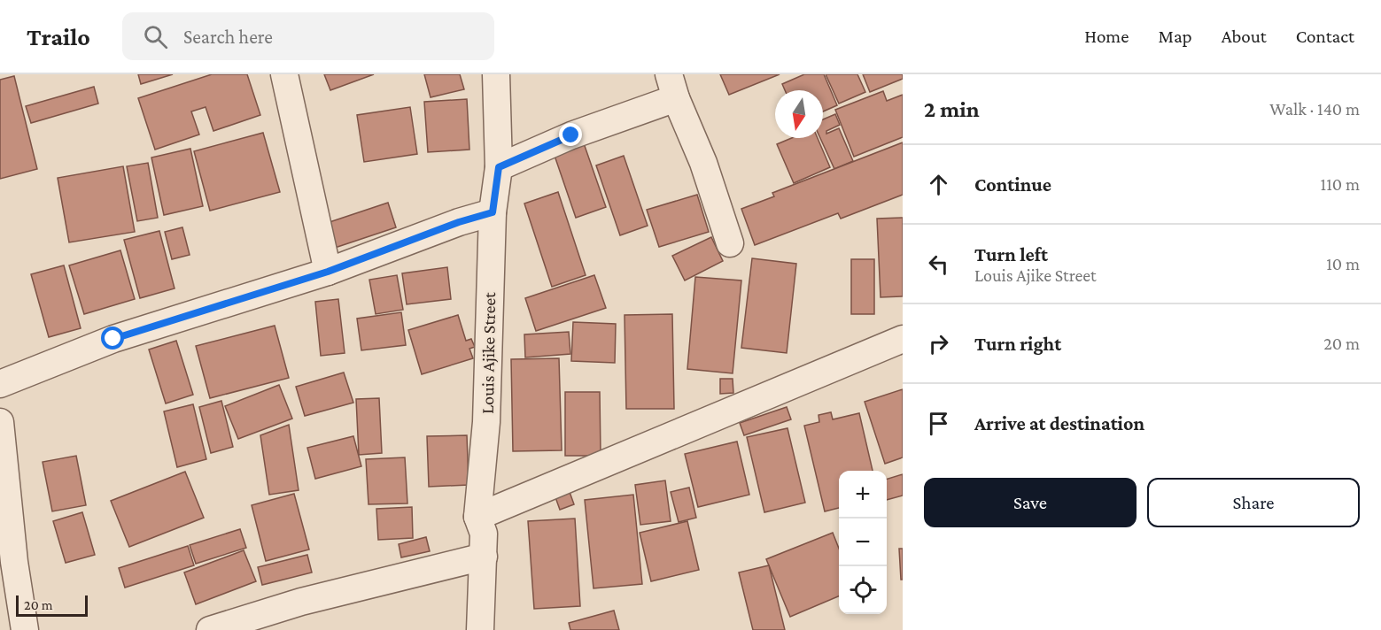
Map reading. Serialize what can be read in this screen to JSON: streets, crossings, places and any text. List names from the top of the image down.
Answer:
{
  "streets": {
    "street": ["Louis Ajike Street"]
  },
  "scale_bar": "20 m",
  "north": "bottom",
  "page": {
    "header": "Trailo",
    "search": "Search here",
    "nav": [
      "Home",
      "Map",
      "About",
      "Contact"
    ],
    "heading": ["2 min", "Walk · 140 m"],
    "list": [
      ["Continue", "110 m"],
      ["Turn left", "Louis Ajike Street", "10 m"],
      ["Turn right", "20 m"],
      "Arrive at destination"
    ],
    "buttons": ["Save", "Share"],
    "map_buttons": ["+", "−"],
    "scale": "20 m"
  }
}
